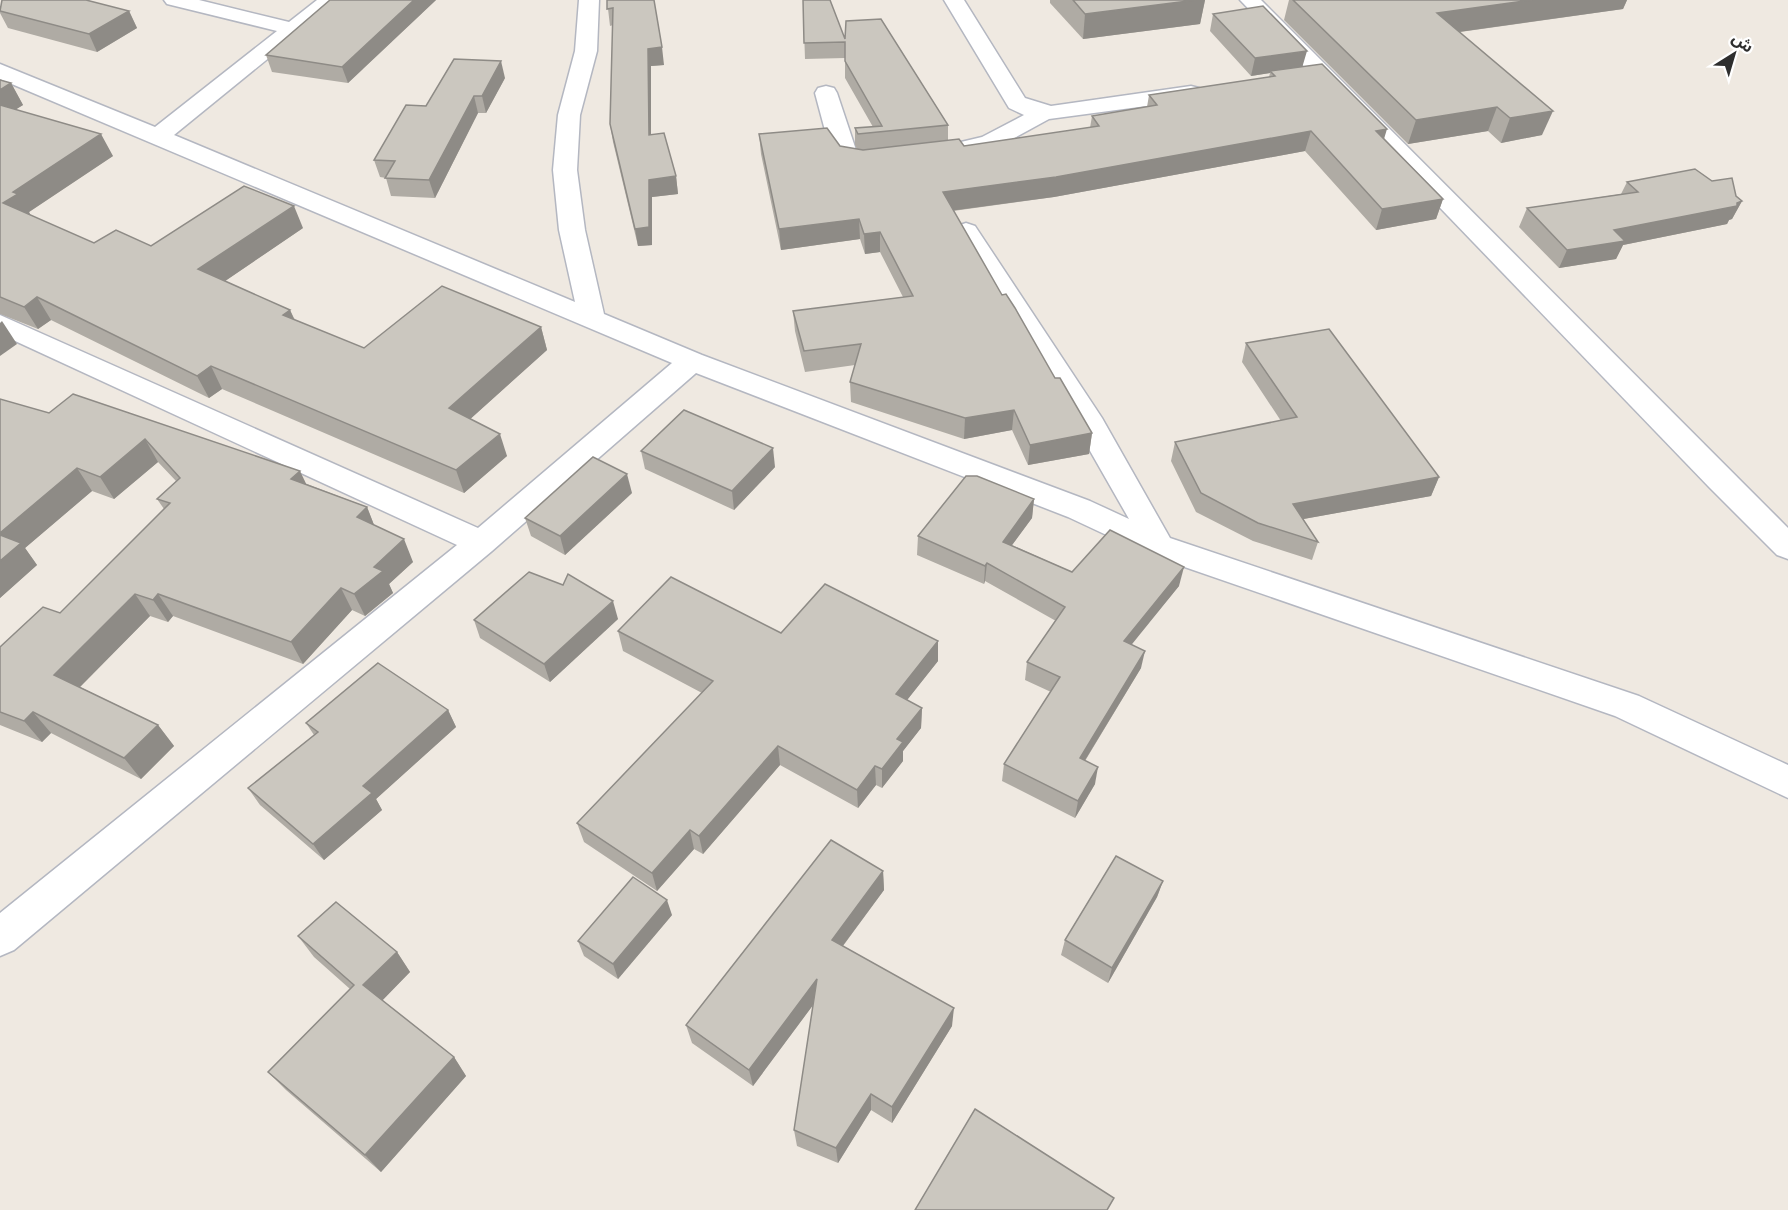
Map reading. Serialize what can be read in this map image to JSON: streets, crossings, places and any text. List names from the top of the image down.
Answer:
{
  "north": "top right"
}
